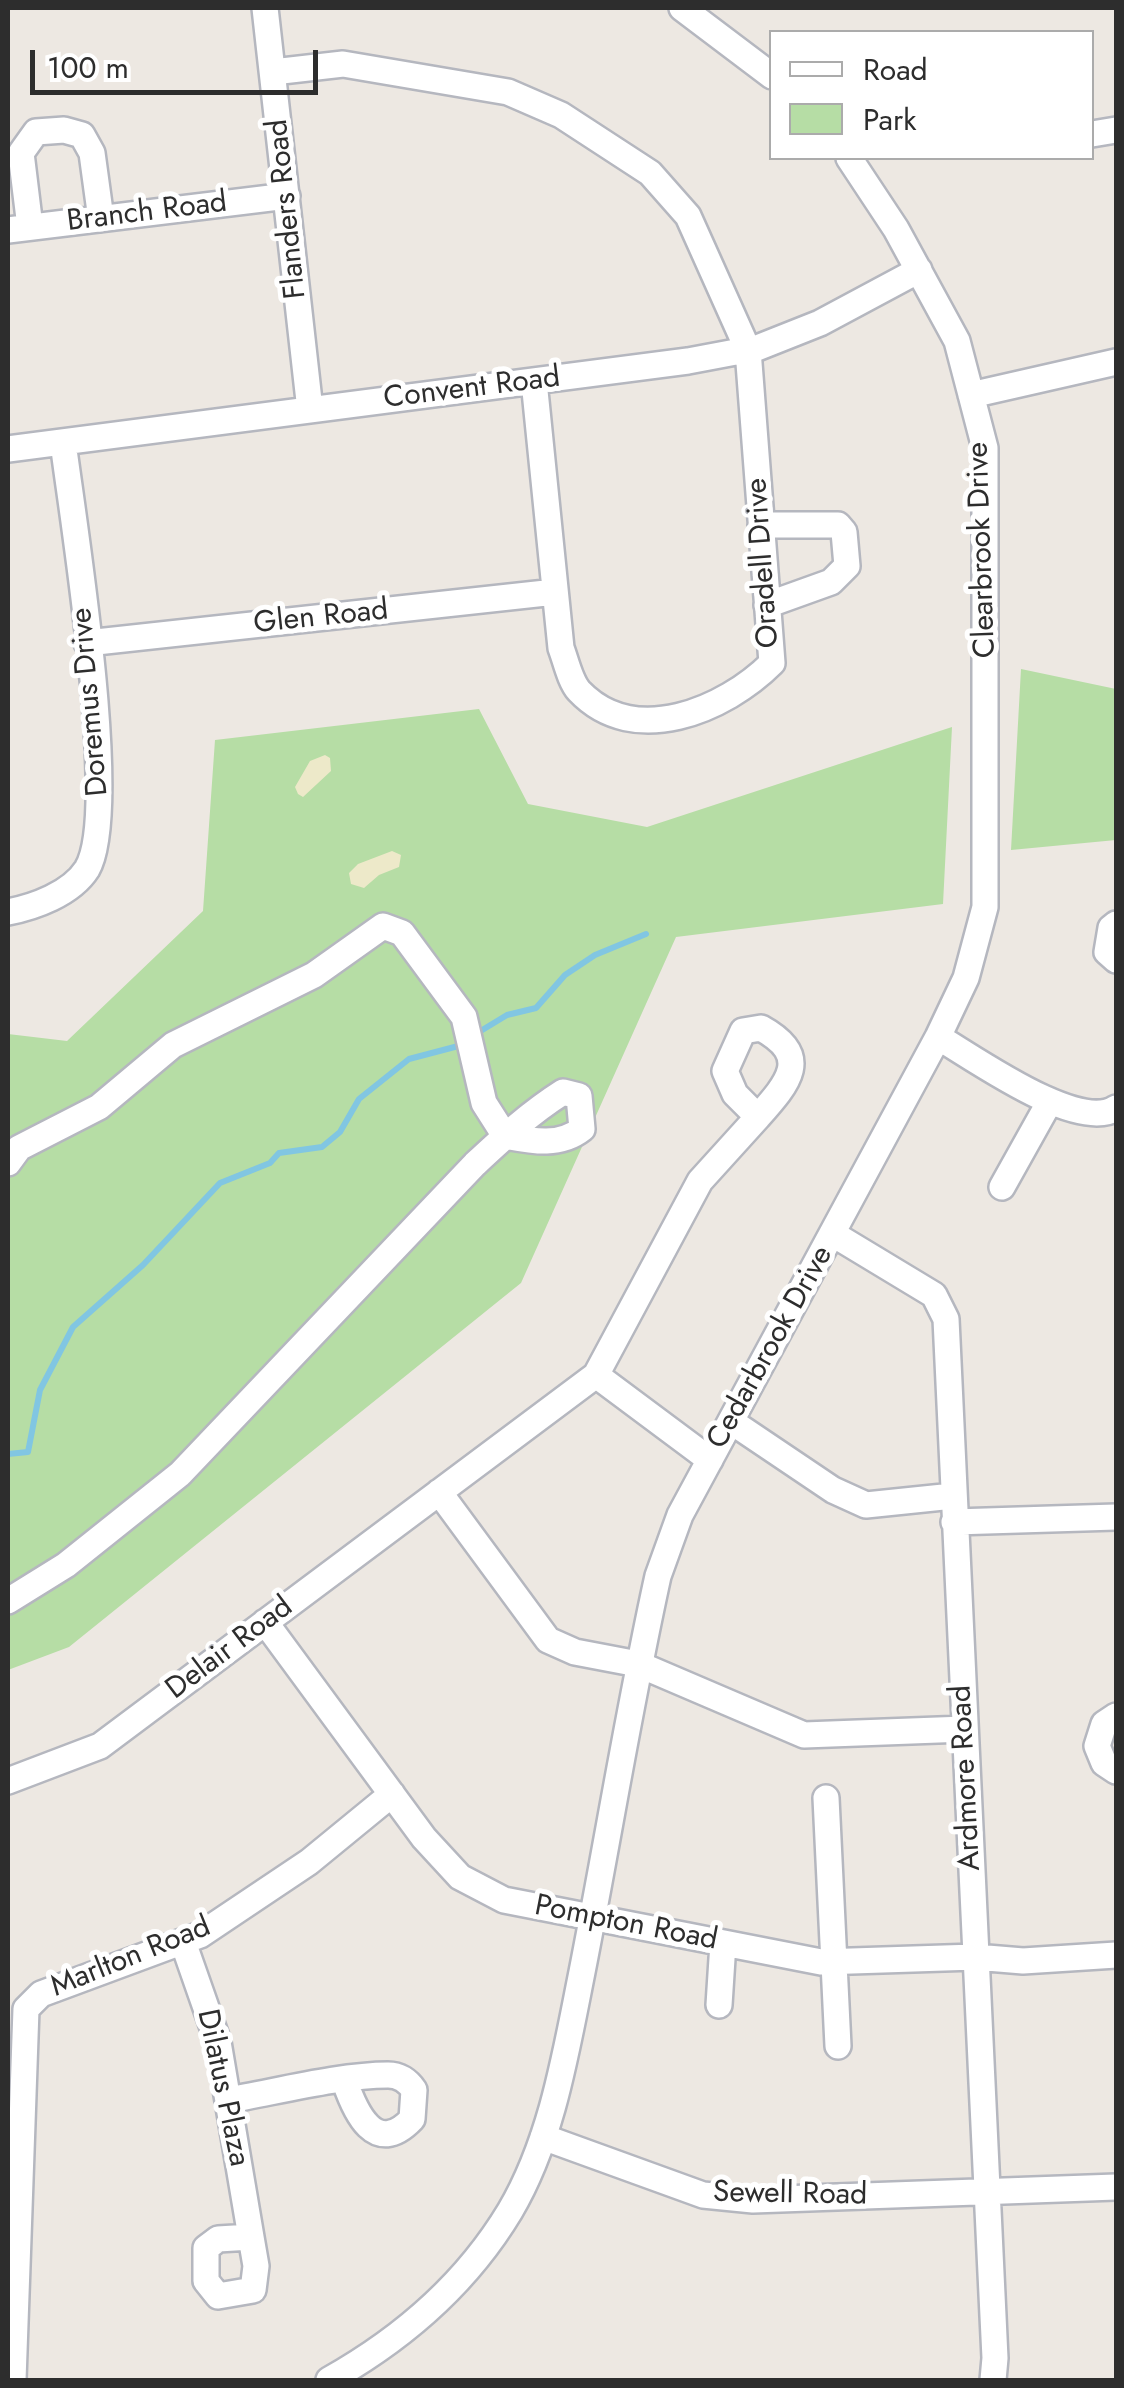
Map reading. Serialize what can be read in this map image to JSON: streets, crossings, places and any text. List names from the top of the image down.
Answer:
{
  "streets": {
    "street": [
      "Flanders Road",
      "Branch Road",
      "Convent Road",
      "Clearbrook Drive",
      "Oradell Drive",
      "Glen Road",
      "Doremus Drive",
      "Cedarbrook Drive",
      "Delair Road",
      "Ardmore Road",
      "Pompton Road",
      "Marlton Road",
      "Dilatus Plaza",
      "Sewell Road"
    ]
  },
  "crossings": [
    ["Flanders Road", "Branch Road"],
    ["Flanders Road", "Convent Road"],
    ["Flanders Road", "Oradell Drive"],
    ["Convent Road", "Clearbrook Drive"],
    ["Convent Road", "Oradell Drive"],
    ["Convent Road", "Doremus Drive"],
    ["Clearbrook Drive", "Cedarbrook Drive"],
    ["Oradell Drive", "Glen Road"],
    ["Glen Road", "Doremus Drive"],
    ["Cedarbrook Drive", "Ardmore Road"],
    ["Cedarbrook Drive", "Pompton Road"],
    ["Delair Road", "Pompton Road"],
    ["Ardmore Road", "Pompton Road"],
    ["Ardmore Road", "Sewell Road"],
    ["Pompton Road", "Marlton Road"],
    ["Marlton Road", "Dilatus Plaza"]
  ],
  "legend": ["Road", "Park"],
  "scale_bar": "100 m"
}
